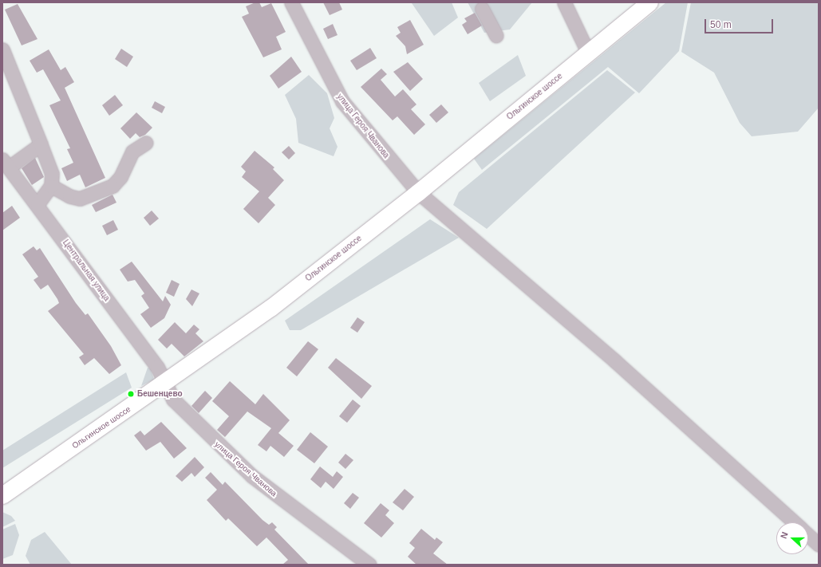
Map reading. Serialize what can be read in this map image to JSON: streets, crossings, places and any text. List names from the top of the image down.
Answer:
{
  "streets": {
    "main road": ["Ольгинское шоссе"],
    "street": ["улица Героя Чванова", "Центральная улица"]
  },
  "crossings": [
    ["Ольгинское шоссе", "улица Героя Чванова"],
    ["Ольгинское шоссе", "Центральная улица"],
    ["улица Героя Чванова", "Центральная улица"]
  ],
  "places": ["Бешенцево"],
  "scale_bar": "50 m",
  "north": "left"
}
